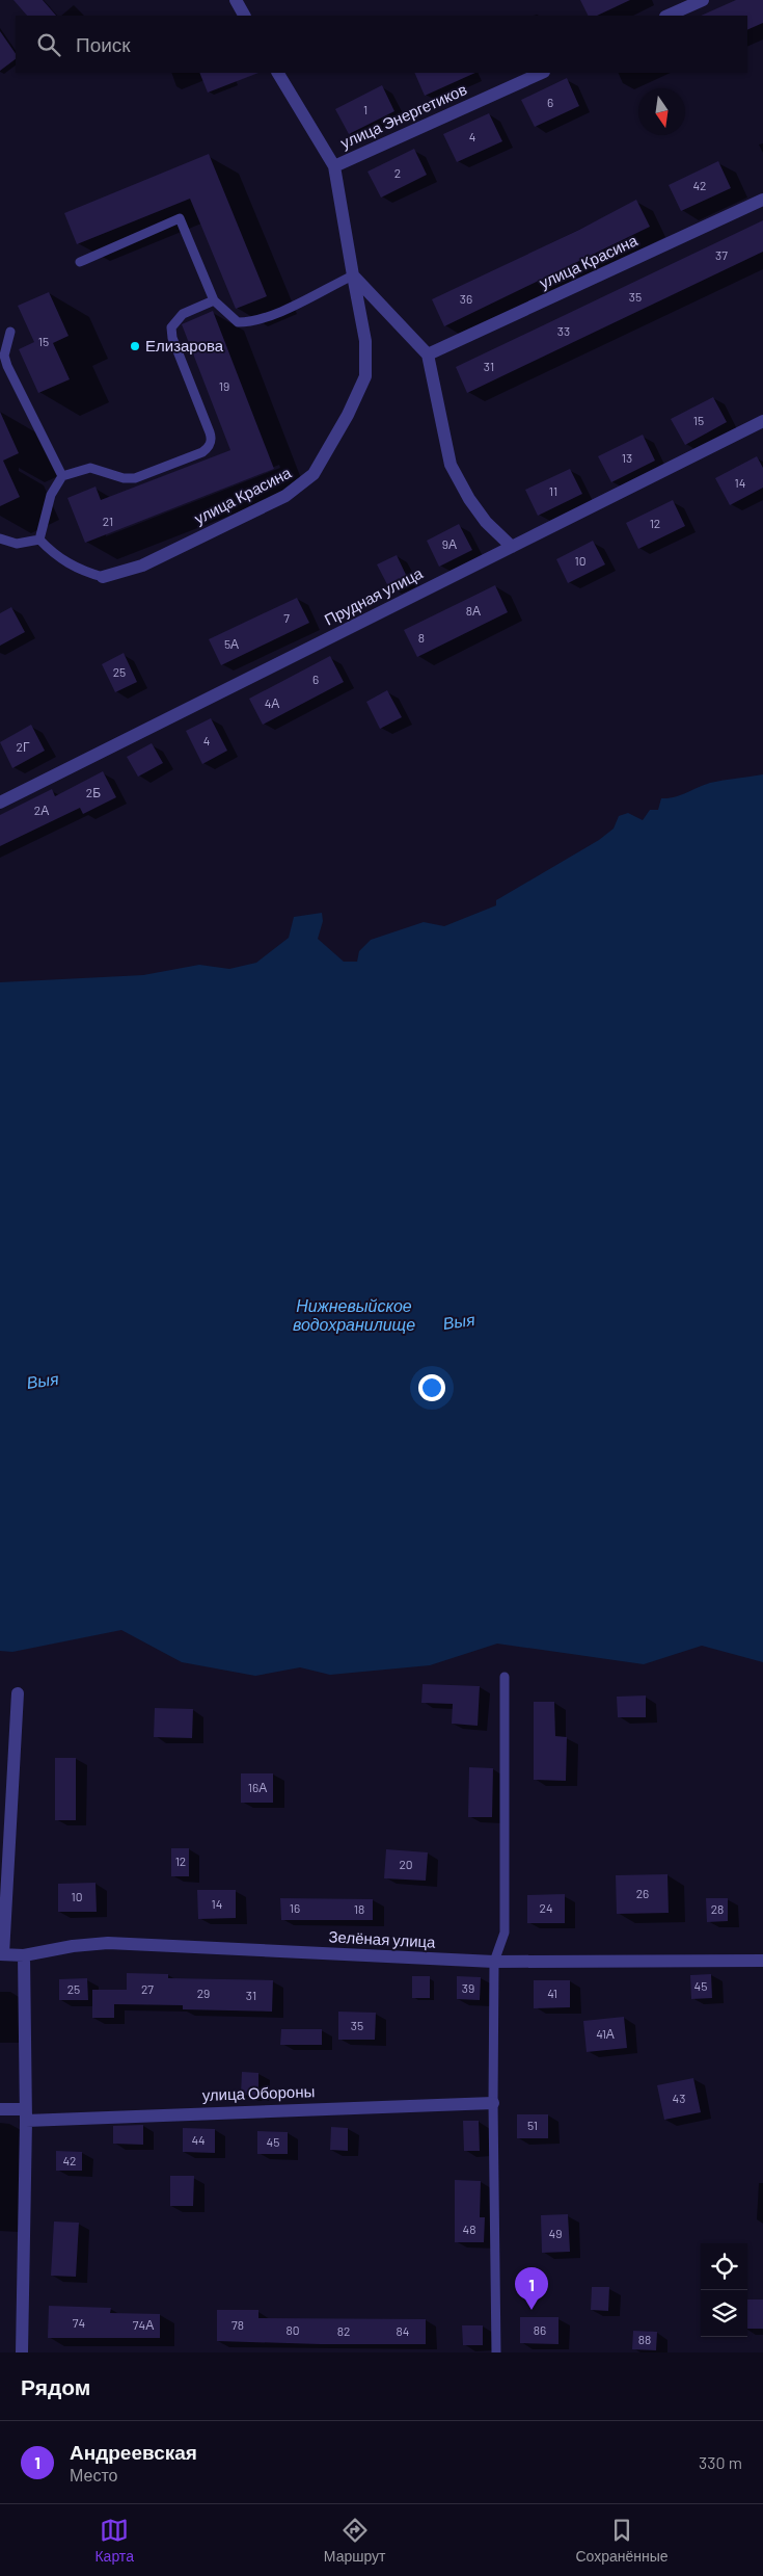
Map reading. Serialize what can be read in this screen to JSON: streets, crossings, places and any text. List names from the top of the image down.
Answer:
{
  "streets": {
    "street": [
      "улица Энергетиков",
      "улица Красина",
      "Прудная улица",
      "Зелёная улица",
      "улица Обороны"
    ]
  },
  "crossings": [
    ["улица Энергетиков", "улица Красина"]
  ],
  "water": ["Нижневыйское водохранилище", "Выя"],
  "places": ["Елизарова"],
  "house_numbers": [
    "6",
    "1",
    "4",
    "2",
    "42",
    "37",
    "35",
    "36",
    "33",
    "15",
    "31",
    "19",
    "15",
    "13",
    "14",
    "11",
    "21",
    "12",
    "9А",
    "10",
    "8А",
    "7",
    "8",
    "5А",
    "25",
    "6",
    "4А",
    "4",
    "2Г",
    "2Б",
    "2А",
    "16А",
    "12",
    "20",
    "26",
    "10",
    "14",
    "16",
    "24",
    "18",
    "28",
    "45",
    "39",
    "25",
    "27",
    "29",
    "41",
    "31",
    "35",
    "41А",
    "43",
    "51",
    "44",
    "45",
    "42",
    "48",
    "49",
    "74",
    "74А",
    "78",
    "80",
    "86",
    "82",
    "84",
    "88"
  ],
  "north": "bottom",
  "page": {
    "search": "Поиск",
    "pins": "1",
    "heading": "Рядом",
    "list": [
      {
        "mark": "1",
        "name": "Андреевская",
        "note": "Место",
        "value": "330 m"
      }
    ],
    "nav": ["Карта", "Маршрут", "Сохранённые"]
  }
}
